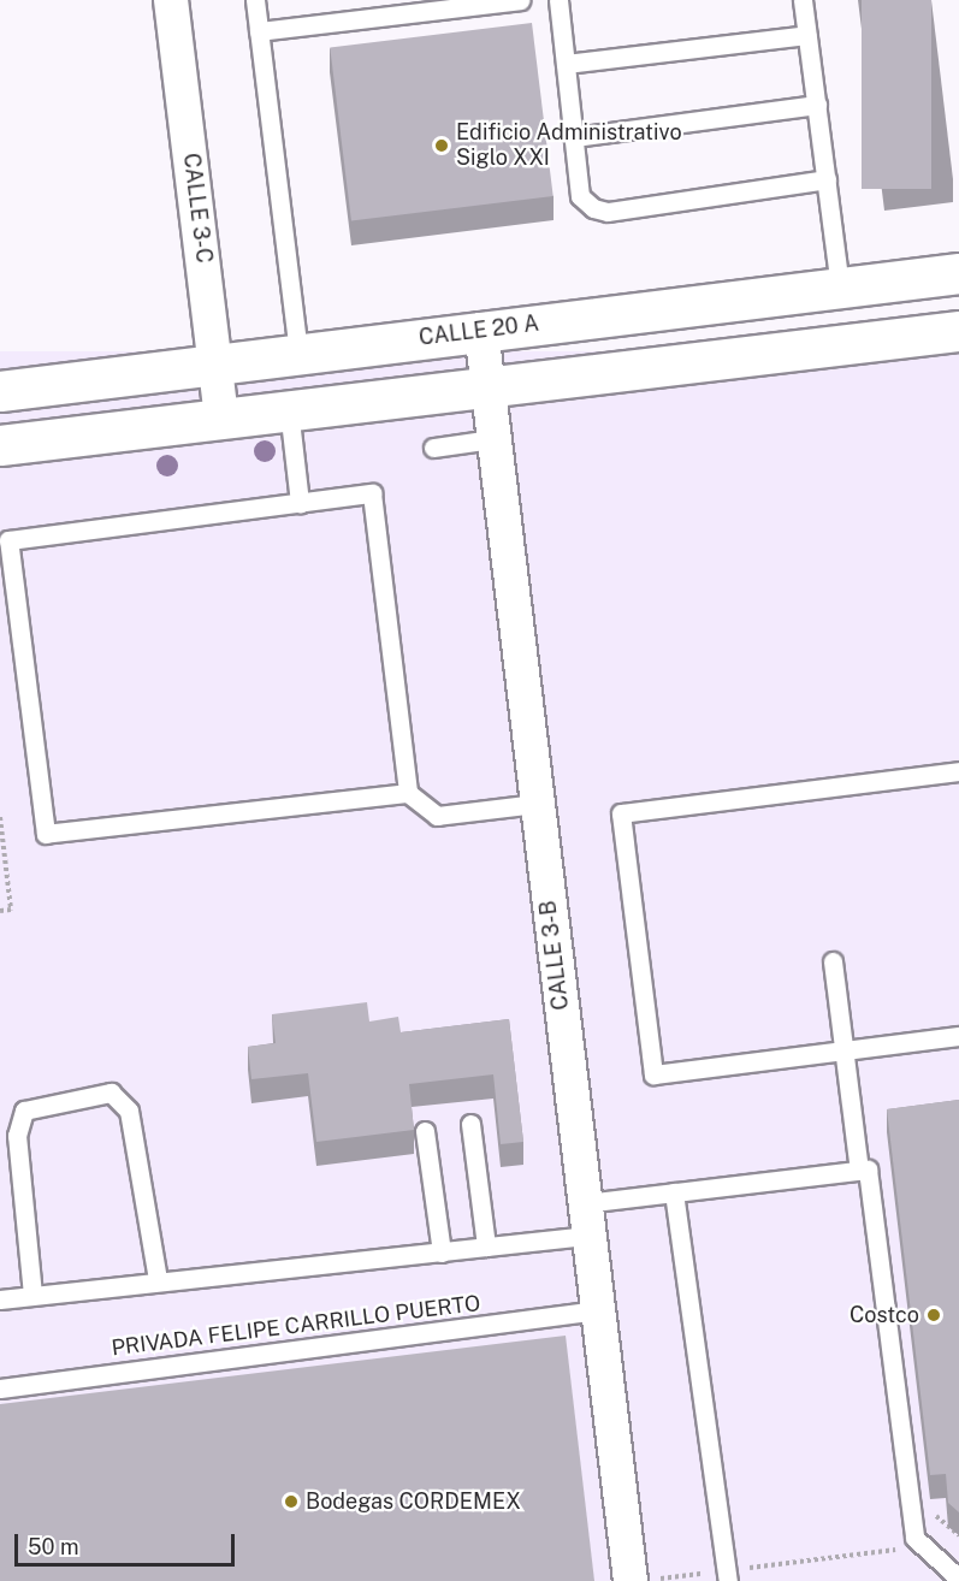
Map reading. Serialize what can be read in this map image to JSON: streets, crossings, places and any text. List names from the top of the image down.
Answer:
{
  "streets": {
    "street": ["CALLE 3-C", "CALLE 20 A", "CALLE 3-B"],
    "lane": ["PRIVADA FELIPE CARRILLO PUERTO"]
  },
  "crossings": [
    ["CALLE 3-C", "CALLE 20 A"],
    ["CALLE 20 A", "CALLE 3-B"],
    ["CALLE 3-B", "PRIVADA FELIPE CARRILLO PUERTO"]
  ],
  "places": ["Edificio Administrativo Siglo XXI", "Costco", "Bodegas CORDEMEX"],
  "scale_bar": "50 m"
}
